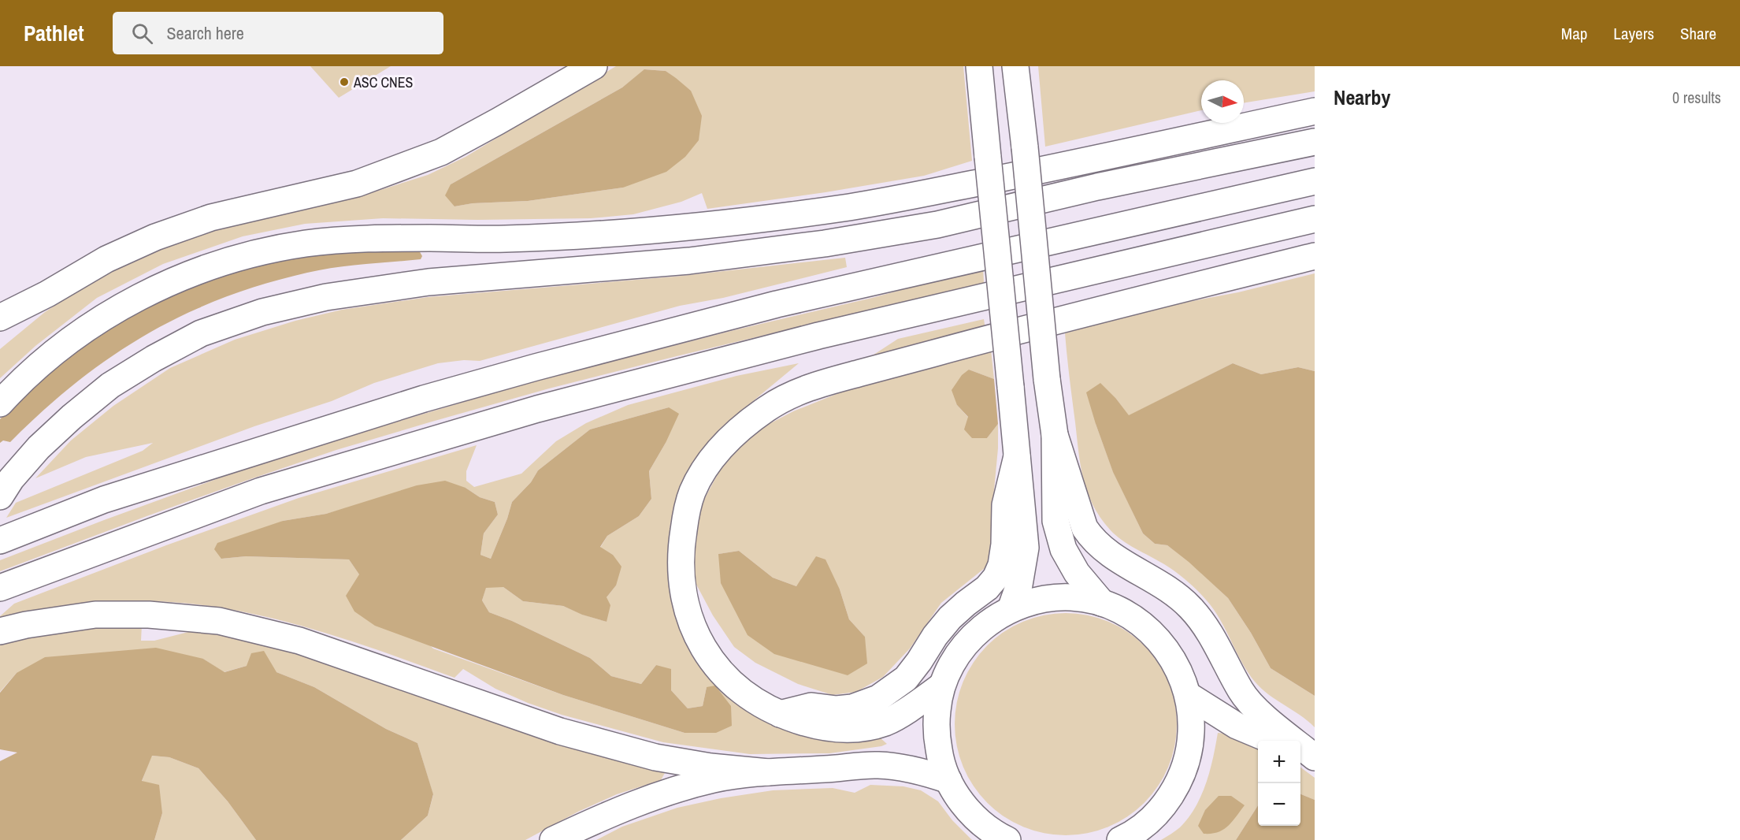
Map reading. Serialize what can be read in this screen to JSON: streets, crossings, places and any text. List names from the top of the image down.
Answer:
{
  "places": ["ASC CNES"],
  "north": "right",
  "page": {
    "header": "Pathlet",
    "search": "Search here",
    "nav": ["Map", "Layers", "Share"],
    "heading": ["Nearby", "0 results"],
    "map_buttons": ["+", "−"]
  }
}
